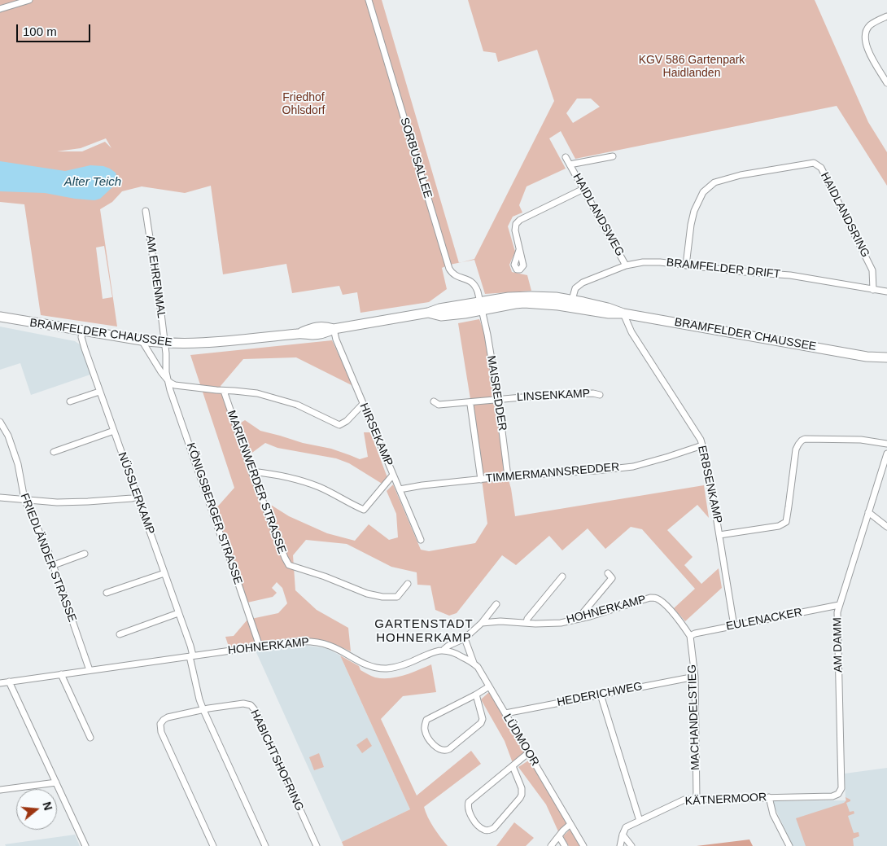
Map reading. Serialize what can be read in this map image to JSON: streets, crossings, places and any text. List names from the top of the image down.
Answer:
{
  "streets": {
    "main road": ["BRAMFELDER CHAUSSEE"],
    "street": [
      "SORBUSALLEE",
      "HAIDLANDSWEG",
      "HAIDLANDSRING",
      "BRAMFELDER DRIFT",
      "AM EHRENMAL",
      "MAISREDDER",
      "LINSENKAMP",
      "HIRSEKAMP",
      "TIMMERMANNSREDDER",
      "MARIENWERDER STRASSE",
      "ERBSENKAMP",
      "NÜSSLERKAMP",
      "KÖNIGSBERGER STRASSE",
      "FRIEDLÄNDER STRASSE",
      "HOHNERKAMP",
      "EULENACKER",
      "AM DAMM",
      "HEDERICHWEG",
      "MACHANDELSTIEG",
      "LÜDMOOR",
      "HABICHTSHOFRING",
      "KÄTNERMOOR"
    ]
  },
  "crossings": [
    ["SORBUSALLEE", "BRAMFELDER CHAUSSEE"],
    ["SORBUSALLEE", "MAISREDDER"],
    ["HAIDLANDSWEG", "BRAMFELDER DRIFT"],
    ["HAIDLANDSRING", "BRAMFELDER DRIFT"],
    ["BRAMFELDER DRIFT", "BRAMFELDER CHAUSSEE"],
    ["AM EHRENMAL", "BRAMFELDER CHAUSSEE"],
    ["AM EHRENMAL", "KÖNIGSBERGER STRASSE"],
    ["BRAMFELDER CHAUSSEE", "MAISREDDER"],
    ["BRAMFELDER CHAUSSEE", "HIRSEKAMP"],
    ["BRAMFELDER CHAUSSEE", "ERBSENKAMP"],
    ["BRAMFELDER CHAUSSEE", "NÜSSLERKAMP"],
    ["BRAMFELDER CHAUSSEE", "KÖNIGSBERGER STRASSE"],
    ["MAISREDDER", "LINSENKAMP"],
    ["MAISREDDER", "TIMMERMANNSREDDER"],
    ["HIRSEKAMP", "TIMMERMANNSREDDER"],
    ["TIMMERMANNSREDDER", "ERBSENKAMP"],
    ["ERBSENKAMP", "EULENACKER"],
    ["NÜSSLERKAMP", "HOHNERKAMP"],
    ["NÜSSLERKAMP", "HABICHTSHOFRING"],
    ["KÖNIGSBERGER STRASSE", "HOHNERKAMP"],
    ["FRIEDLÄNDER STRASSE", "HOHNERKAMP"],
    ["HOHNERKAMP", "EULENACKER"],
    ["HOHNERKAMP", "MACHANDELSTIEG"],
    ["HOHNERKAMP", "LÜDMOOR"],
    ["EULENACKER", "AM DAMM"],
    ["EULENACKER", "MACHANDELSTIEG"],
    ["AM DAMM", "KÄTNERMOOR"],
    ["HEDERICHWEG", "MACHANDELSTIEG"],
    ["HEDERICHWEG", "LÜDMOOR"],
    ["MACHANDELSTIEG", "KÄTNERMOOR"]
  ],
  "districts": ["GARTENSTADT HOHNERKAMP"],
  "water": ["Alter Teich"],
  "parks": ["KGV 586 Gartenpark Haidlanden", "Friedhof Ohlsdorf"],
  "scale_bar": "100 m",
  "north": "right"
}
